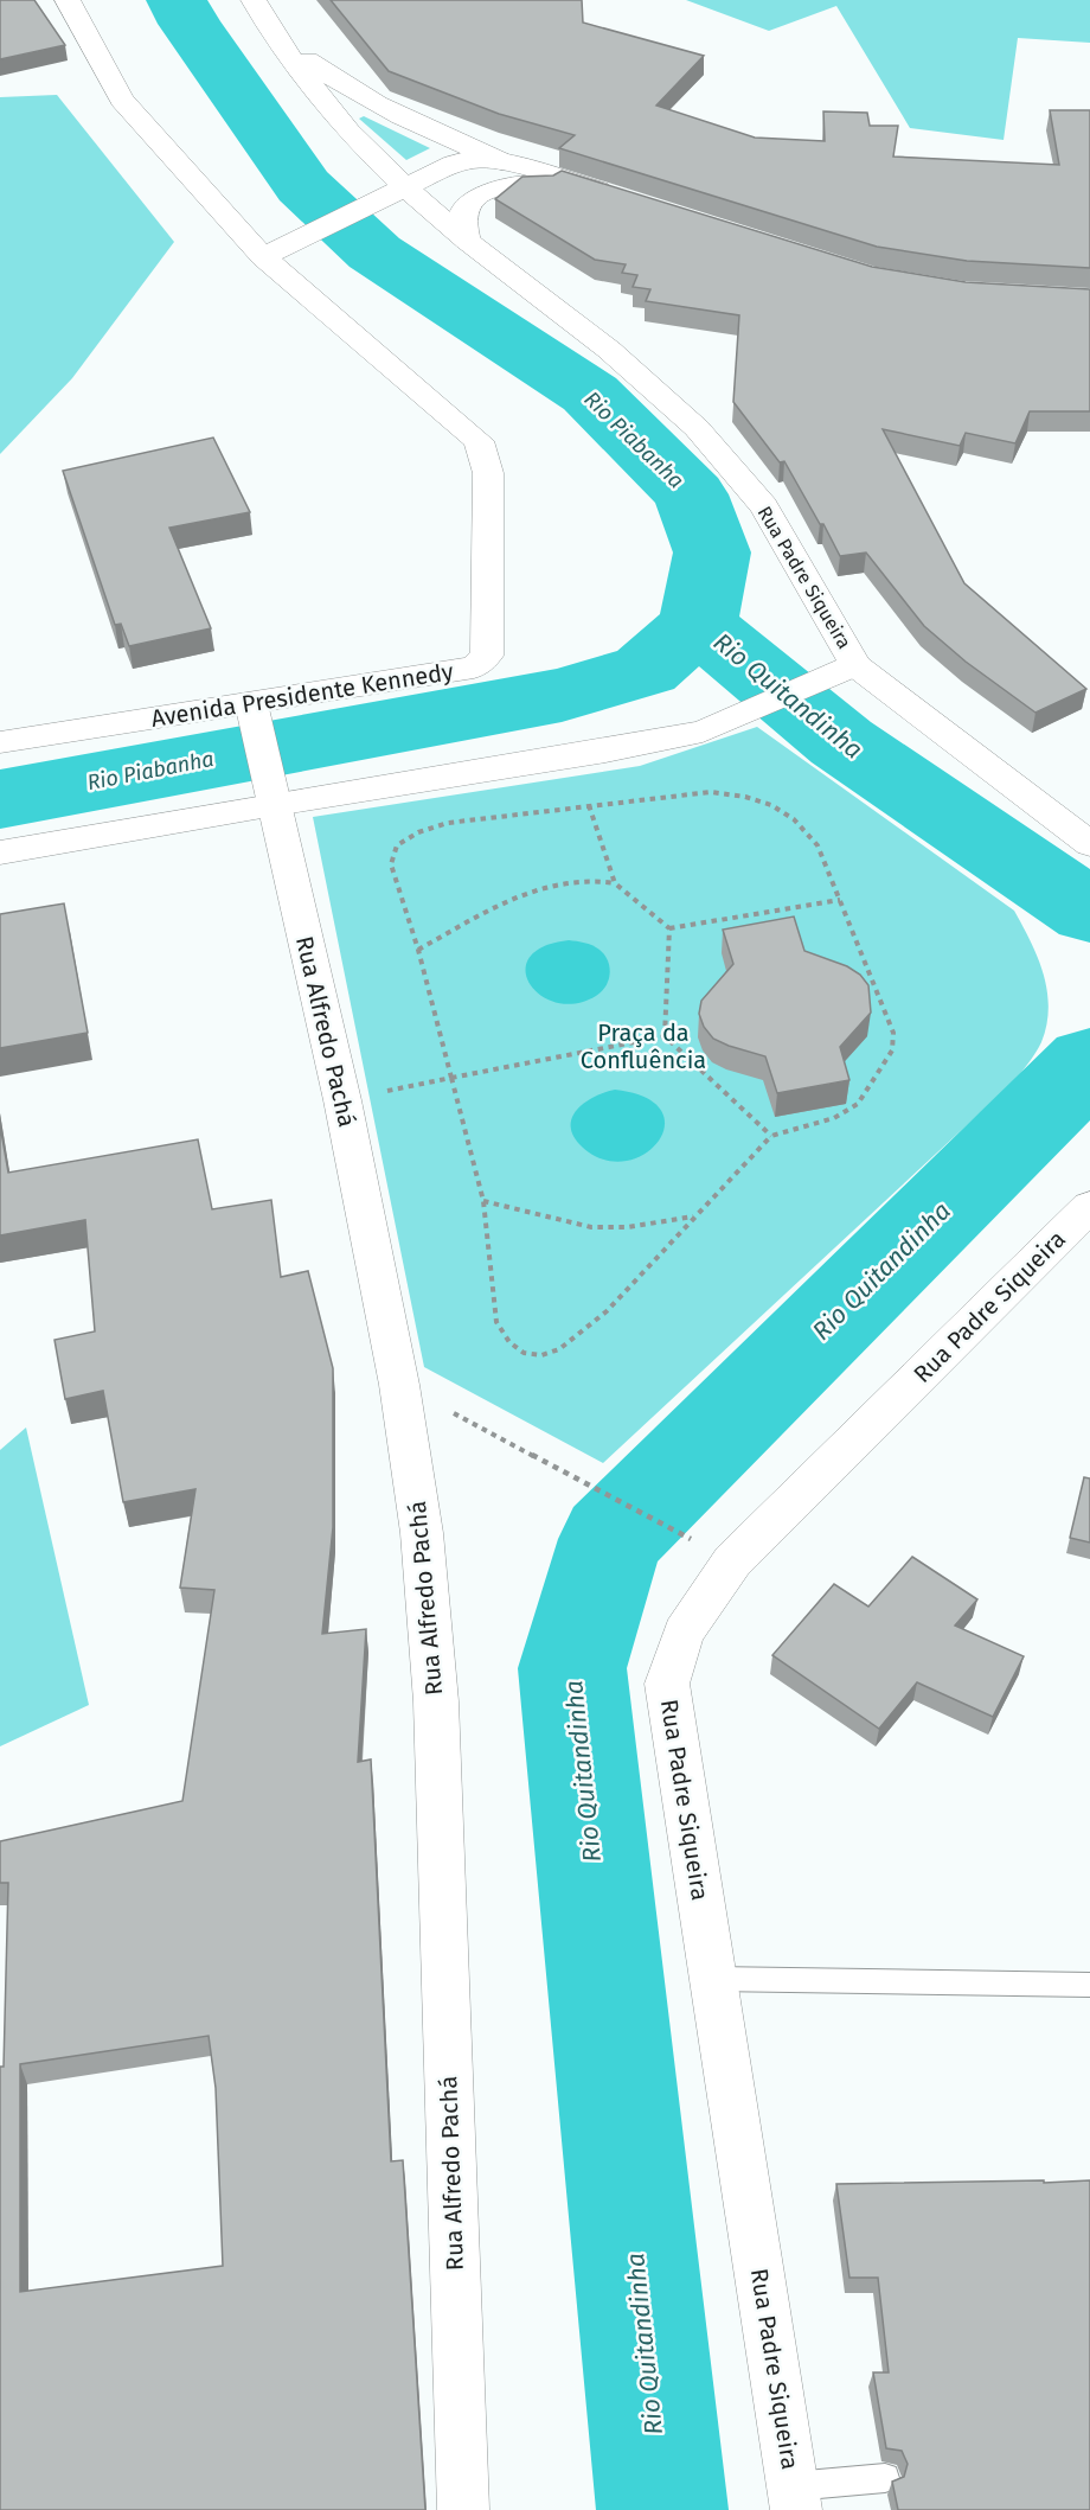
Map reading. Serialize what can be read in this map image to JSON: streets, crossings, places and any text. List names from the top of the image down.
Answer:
{
  "streets": {
    "main road": ["Rua Padre Siqueira", "Avenida Presidente Kennedy", "Rua Alfredo Pachá"]
  },
  "crossings": [
    ["Avenida Presidente Kennedy", "Rua Alfredo Pachá"]
  ],
  "water": ["Rio Piabanha", "Rio Quitandinha"],
  "parks": ["Praça da Confluência"]
}
